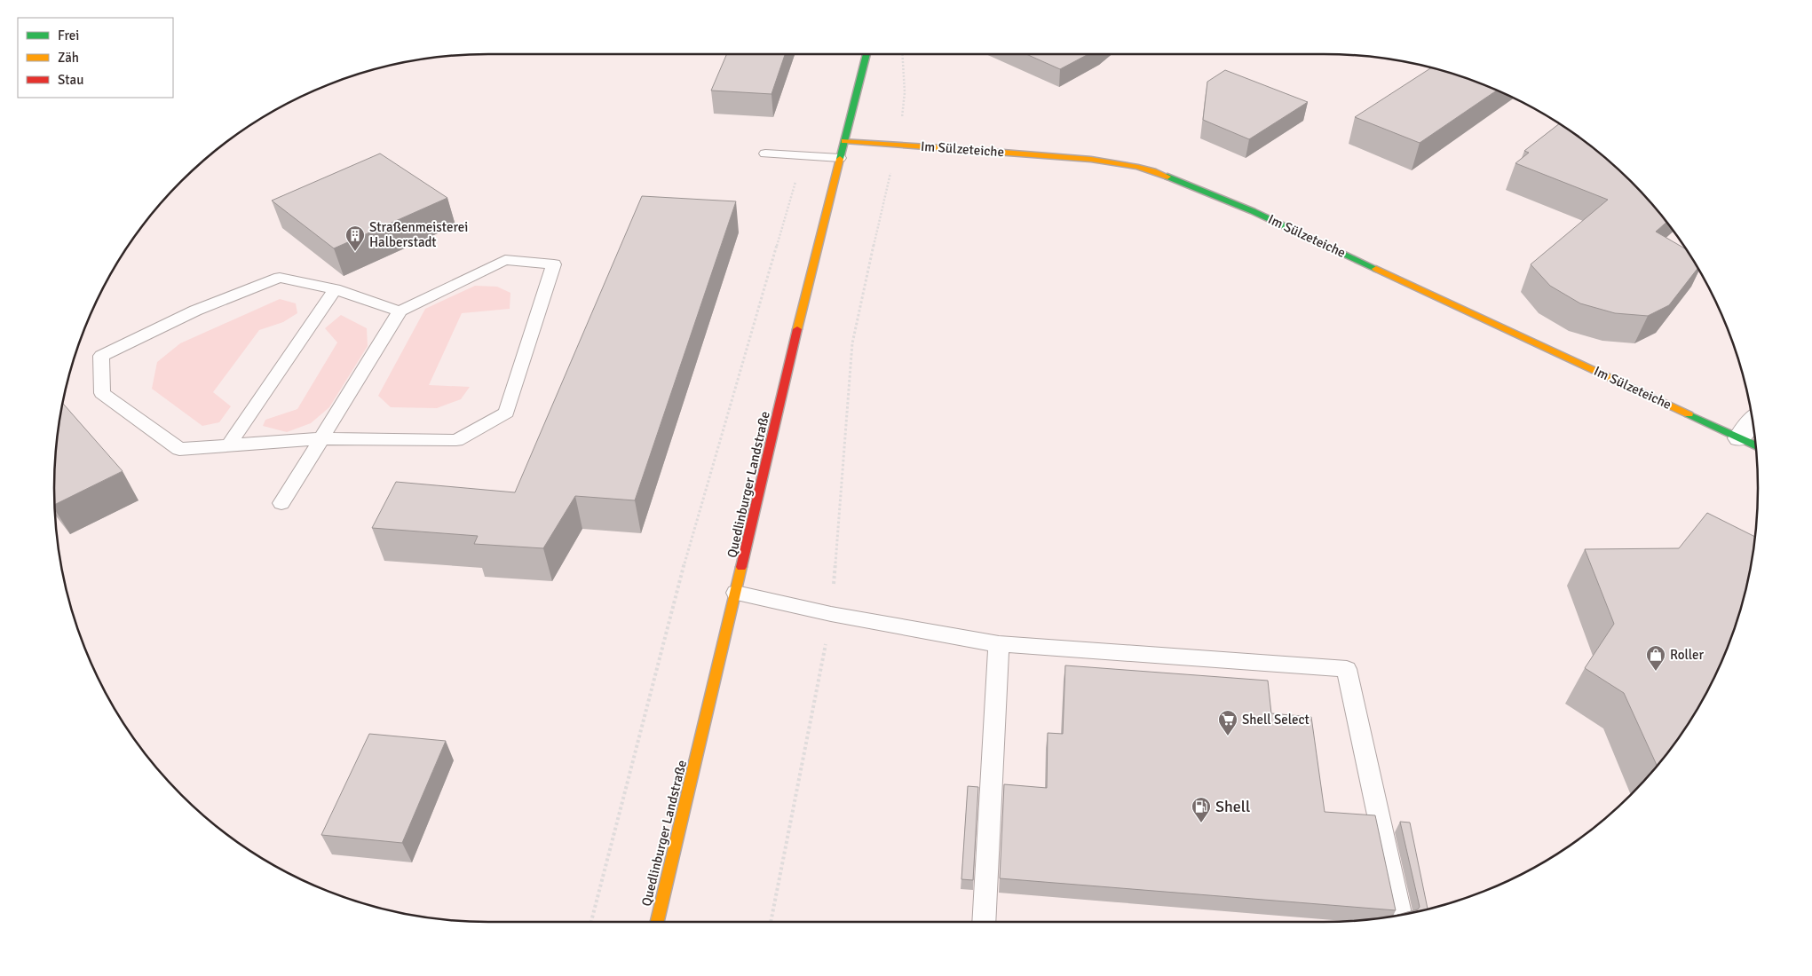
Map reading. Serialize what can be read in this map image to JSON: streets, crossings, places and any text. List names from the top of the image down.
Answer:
{
  "streets": {
    "main road": ["Im Sülzeteiche", "Quedlinburger Landstraße"]
  },
  "crossings": [
    ["Im Sülzeteiche", "Quedlinburger Landstraße"]
  ],
  "places": {
    "building": ["Straßenmeisterei Halberstadt"],
    "shop": ["Roller"],
    "supermarket": ["Shell Select"],
    "fuel station": ["Shell"]
  },
  "legend": ["Frei", "Zäh", "Stau"]
}
